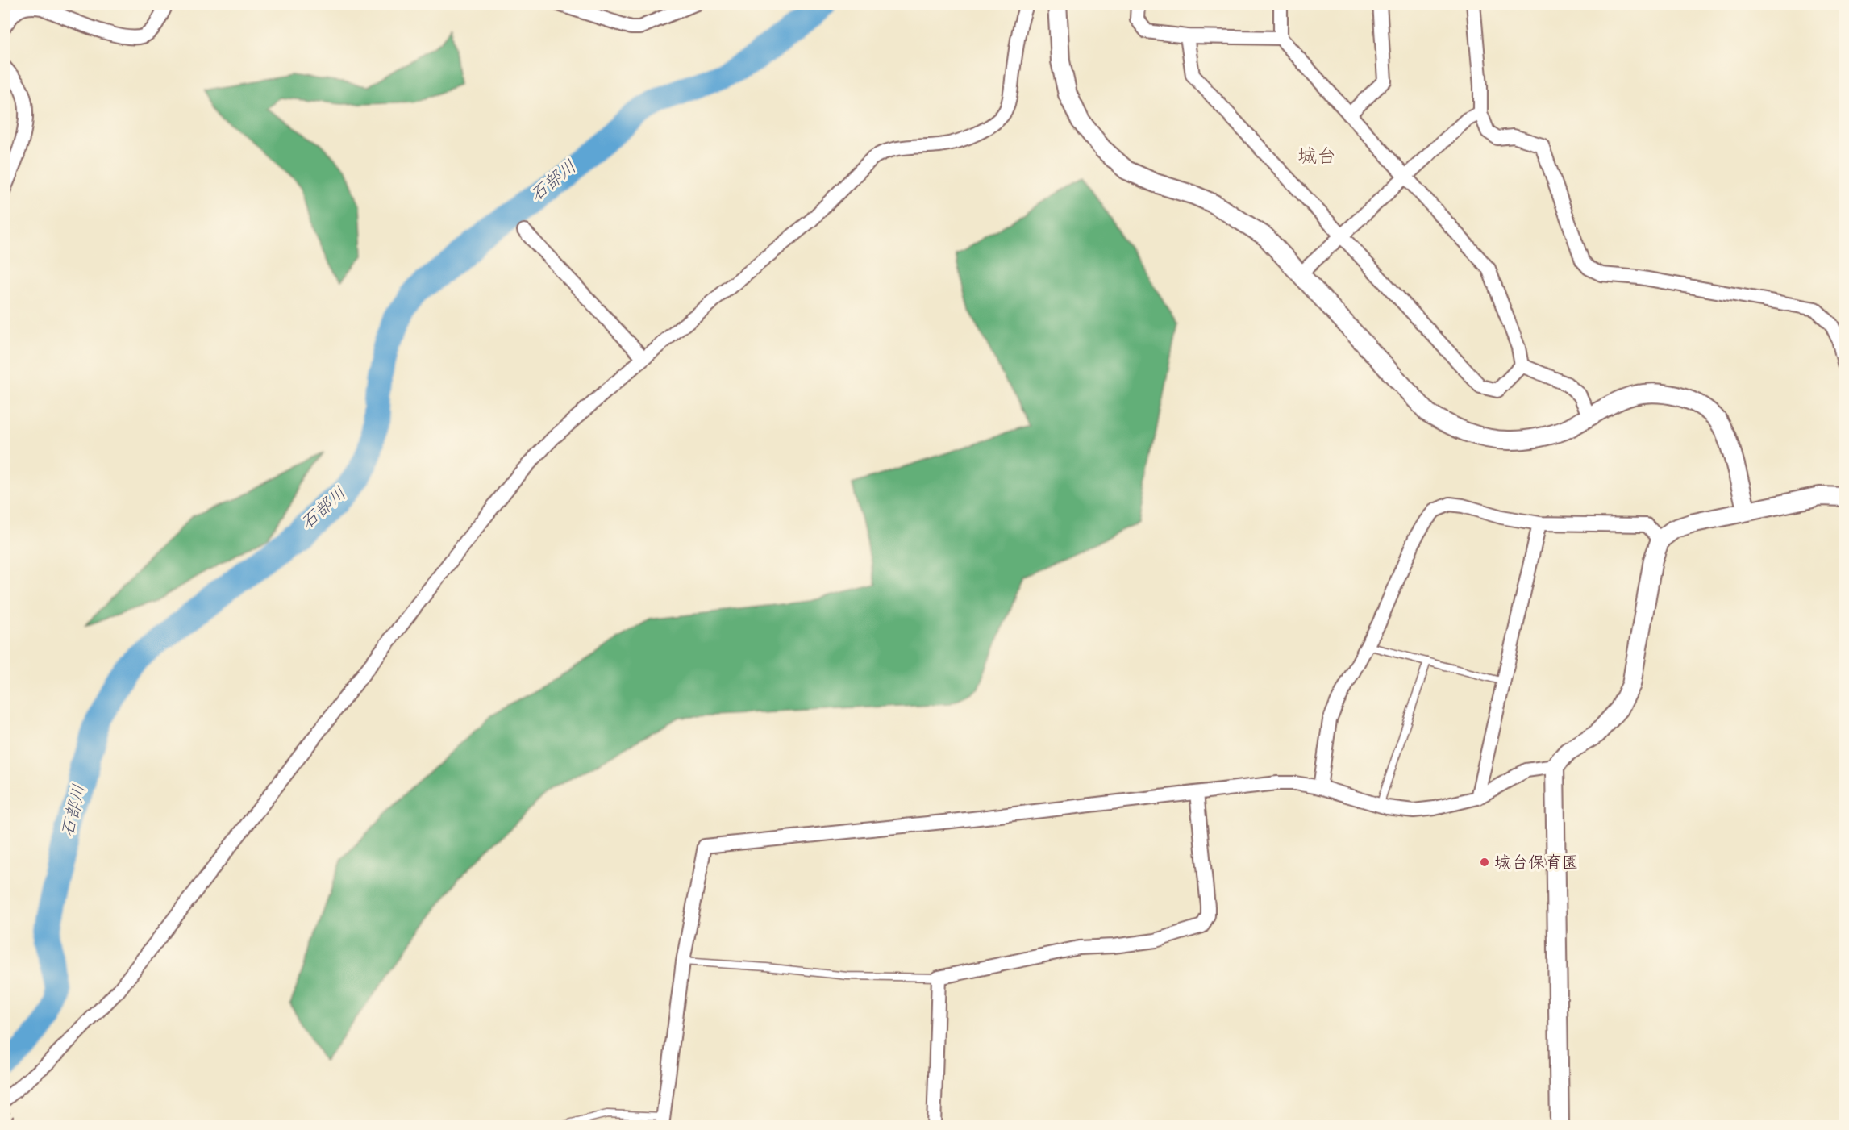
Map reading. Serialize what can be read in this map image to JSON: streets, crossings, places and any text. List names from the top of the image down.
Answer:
{
  "districts": ["城台"],
  "water": ["石部川"],
  "places": ["城台保育園"]
}
